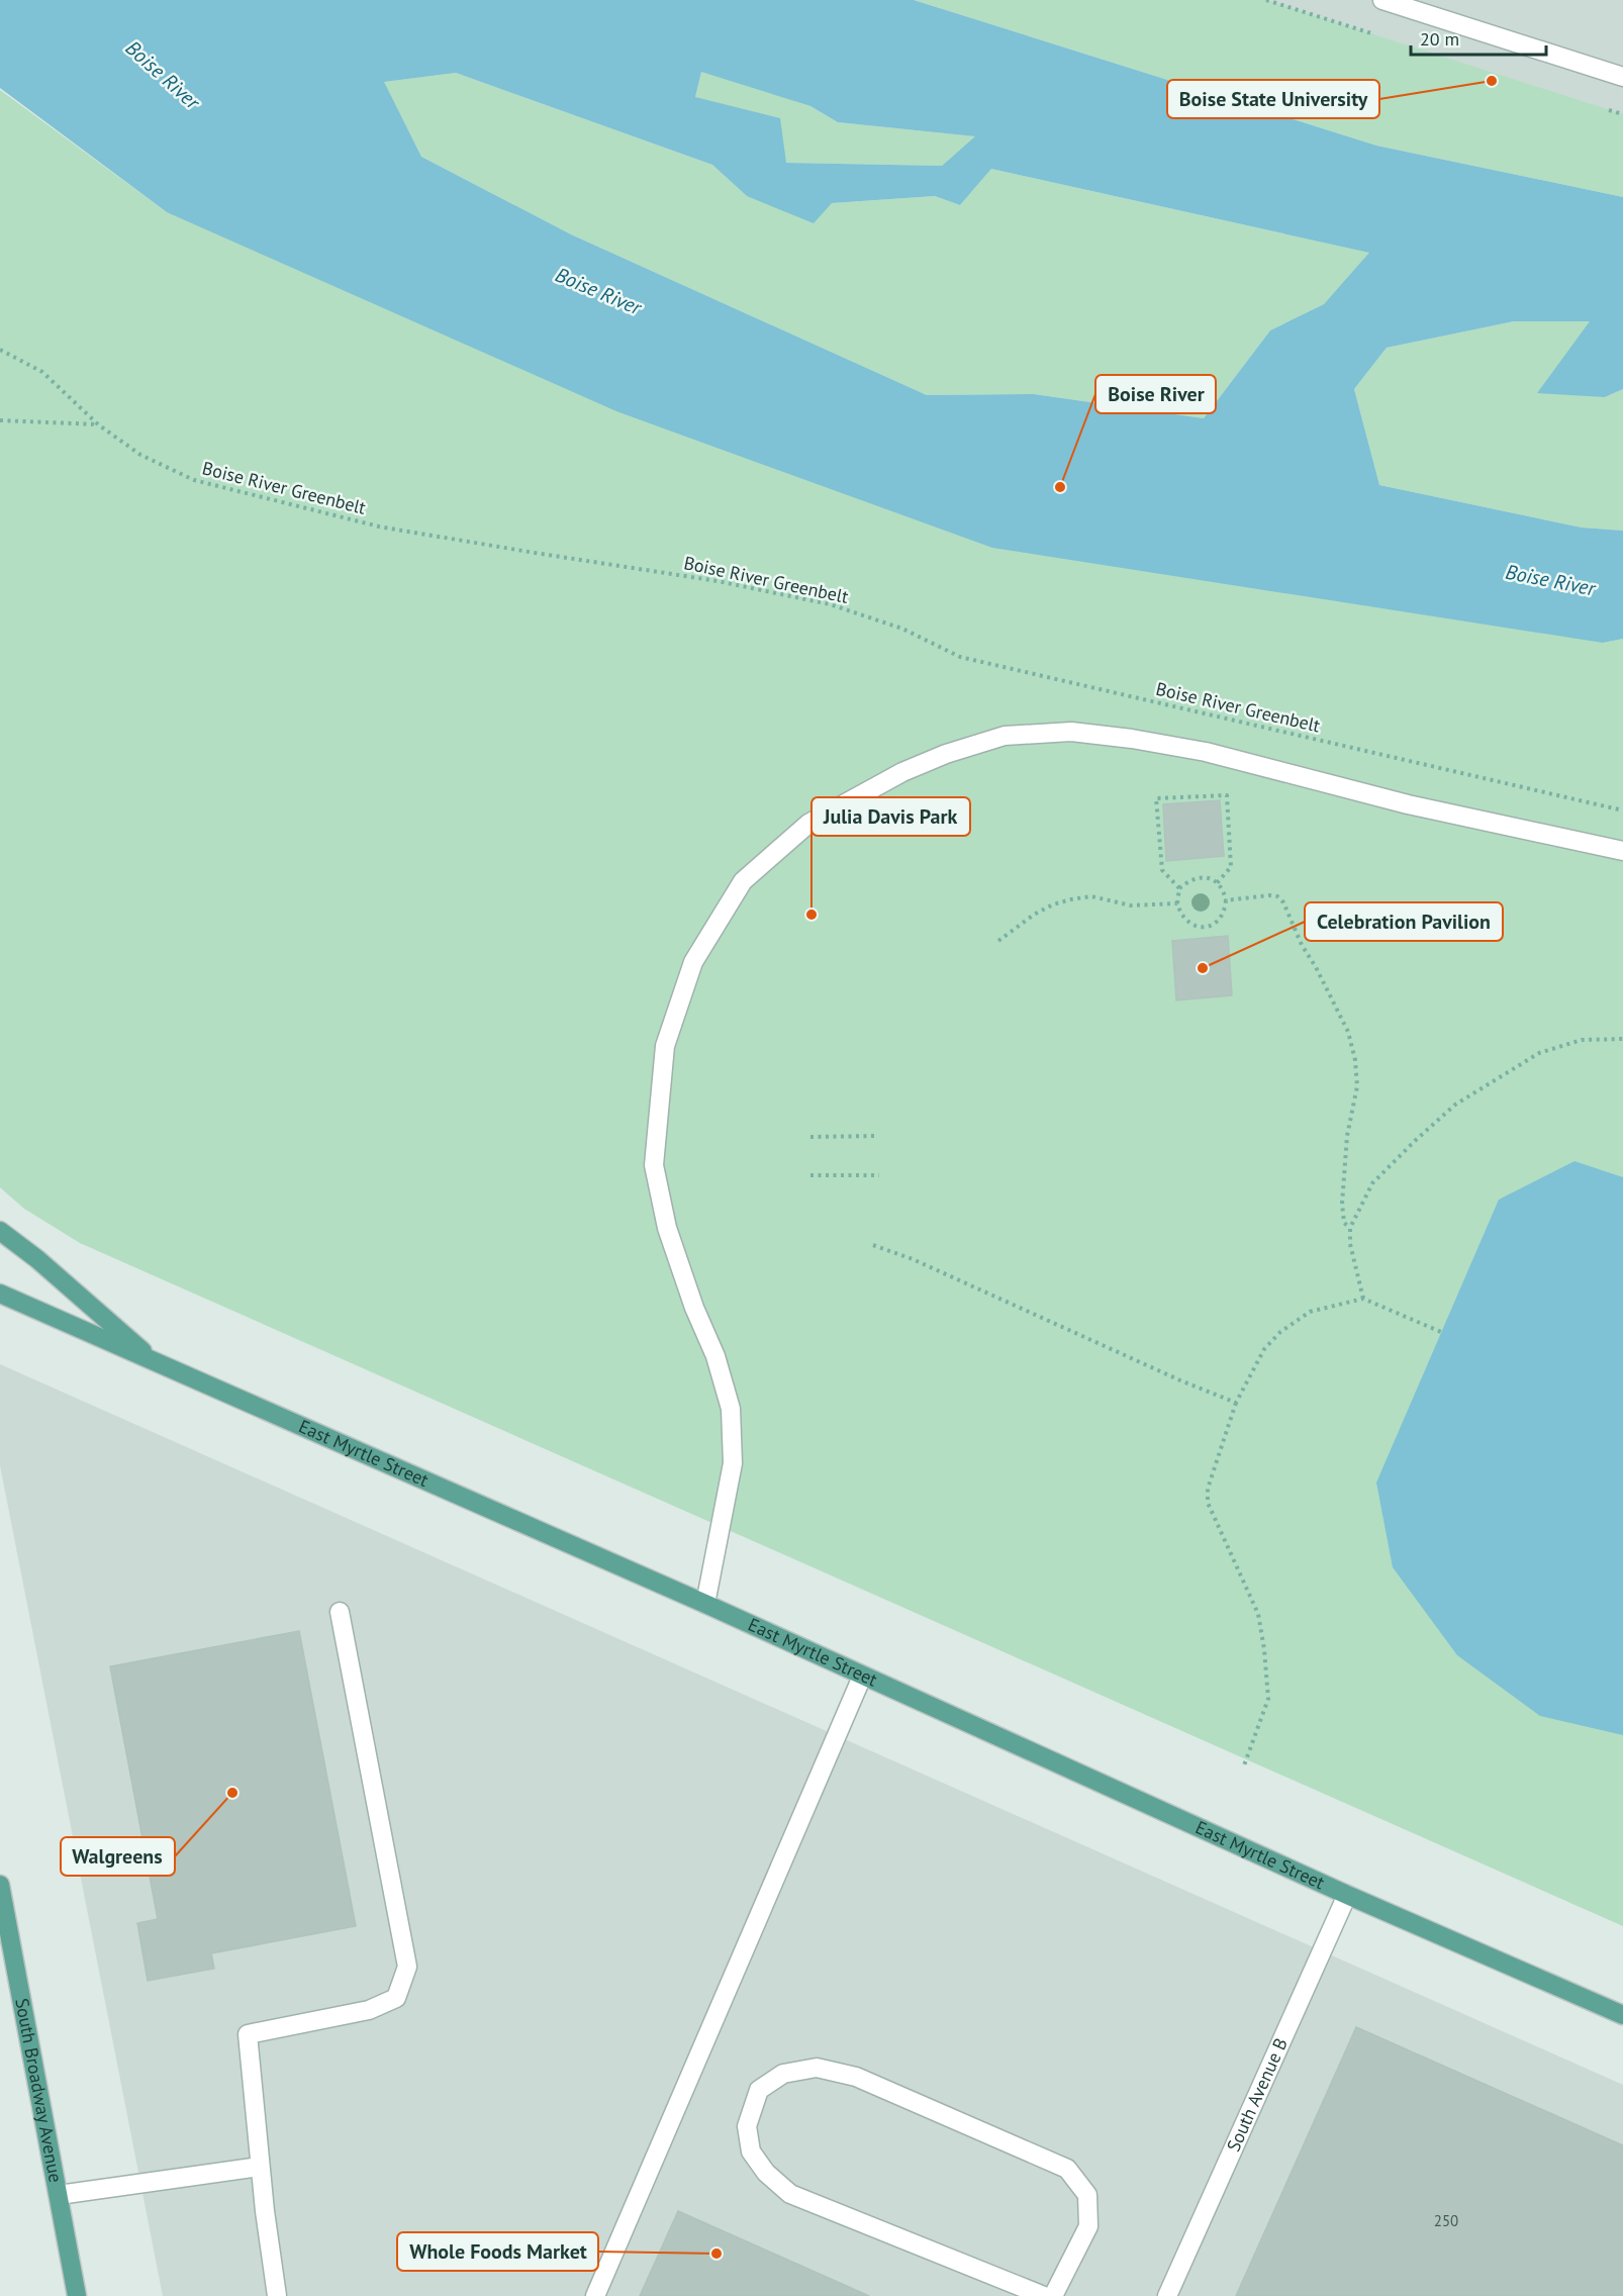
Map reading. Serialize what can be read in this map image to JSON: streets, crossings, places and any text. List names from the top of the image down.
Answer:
{
  "streets": {
    "main road": ["East Myrtle Street", "South Broadway Avenue"],
    "street": ["South Avenue B"],
    "path": ["Boise River Greenbelt"]
  },
  "crossings": [
    ["East Myrtle Street", "South Avenue B"]
  ],
  "water": ["Boise River"],
  "places": [
    "Boise State University",
    "Boise River",
    "Julia Davis Park",
    "Celebration Pavilion",
    "Walgreens",
    "Whole Foods Market"
  ],
  "house_numbers": ["250"],
  "scale_bar": "20 m"
}
